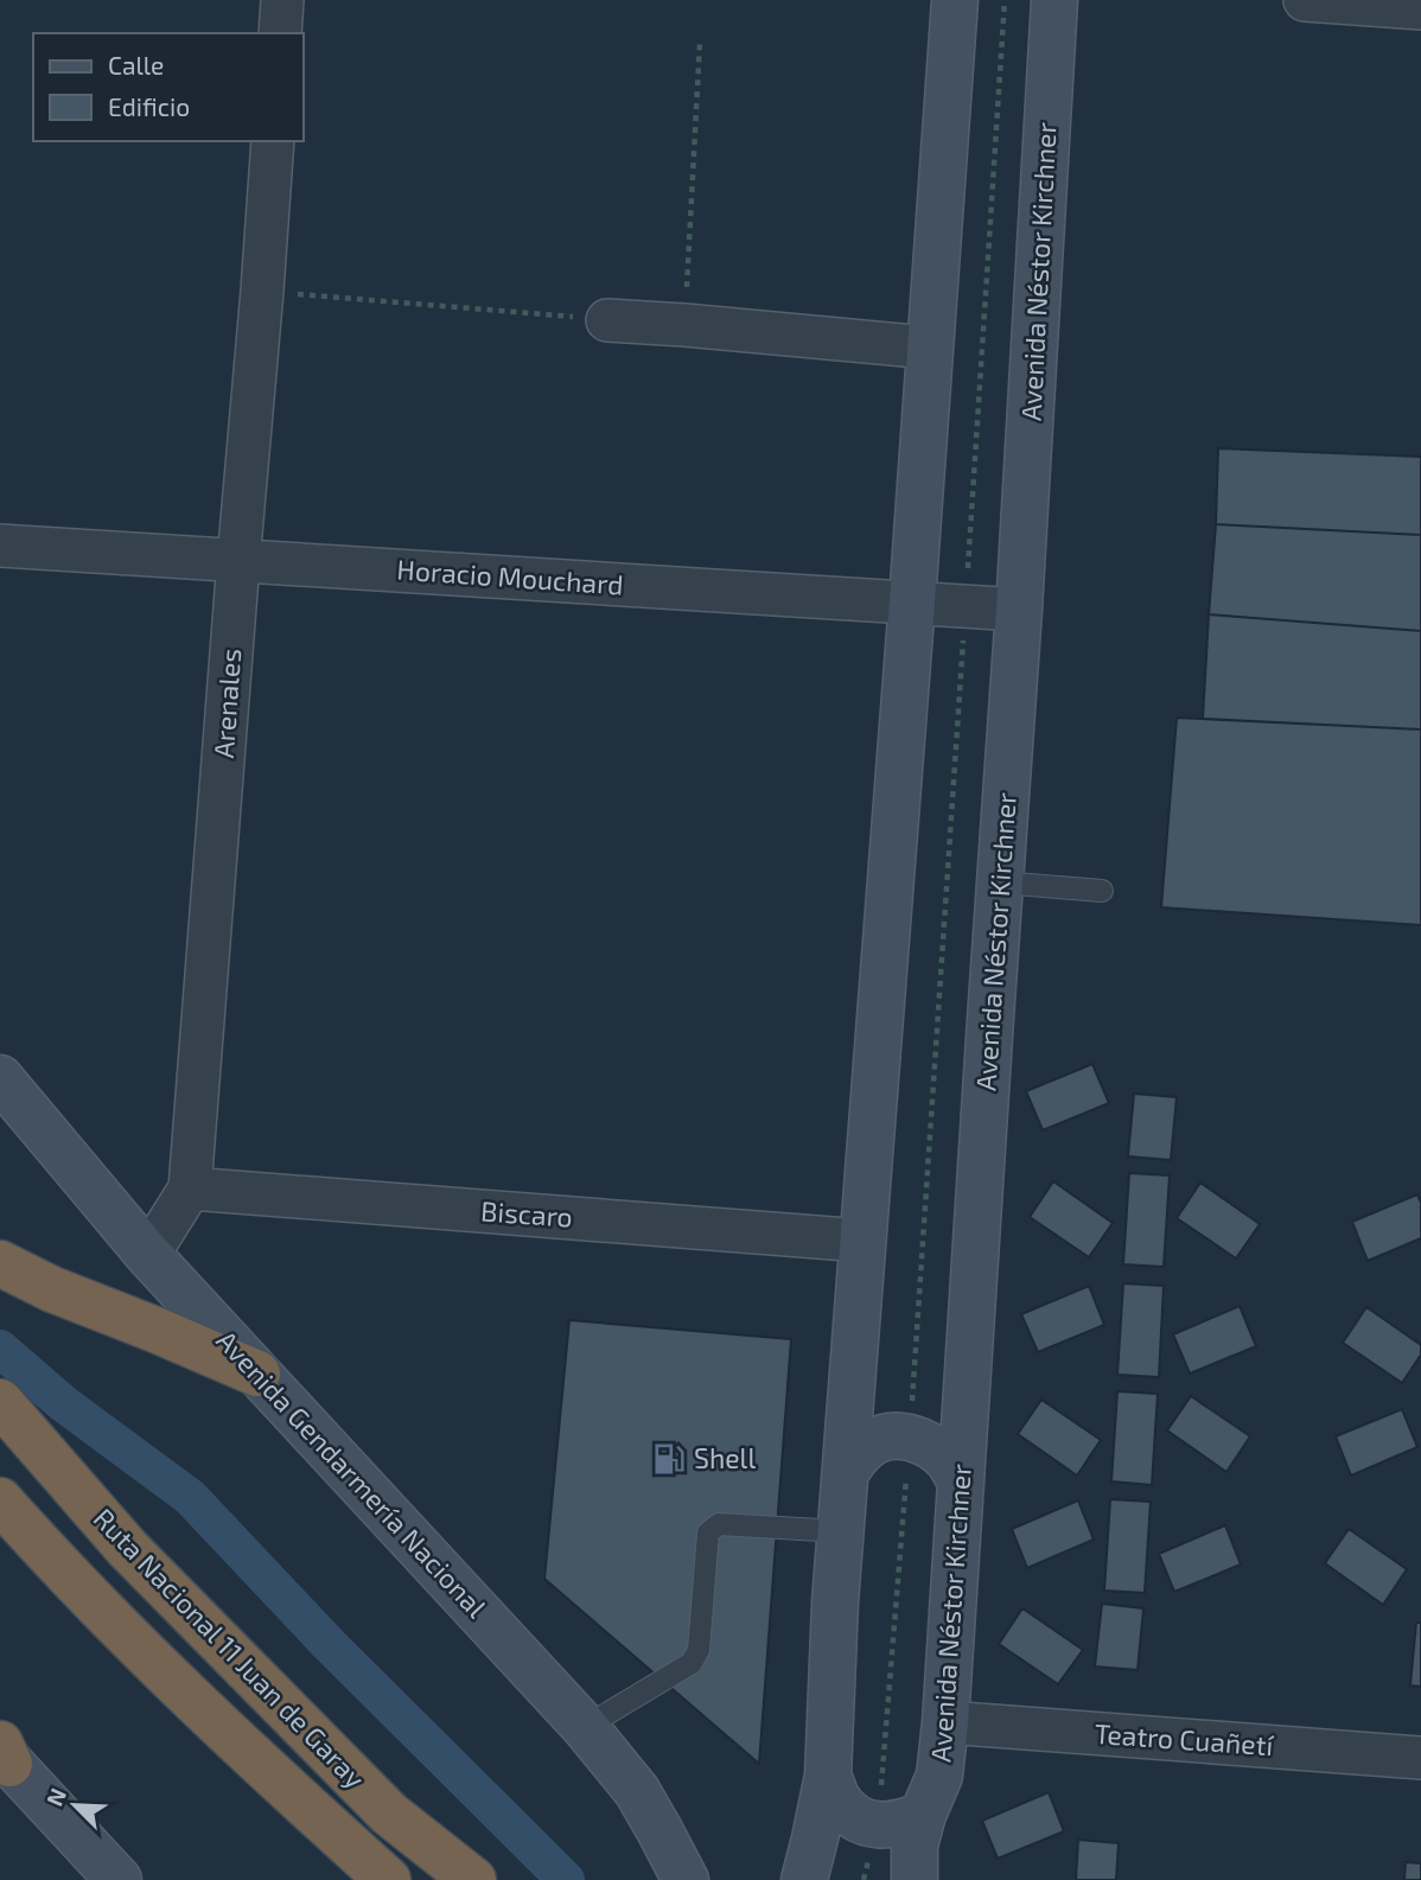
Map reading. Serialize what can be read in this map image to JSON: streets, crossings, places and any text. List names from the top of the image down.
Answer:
{
  "streets": {
    "highway": ["Ruta Nacional 11 Juan de Garay"],
    "main road": ["Avenida Néstor Kirchner", "Avenida Gendarmería Nacional"],
    "street": [
      "Horacio Mouchard",
      "Arenales",
      "Biscaro",
      "Teatro Cuañetí"
    ]
  },
  "crossings": [
    ["Avenida Néstor Kirchner", "Horacio Mouchard"],
    ["Avenida Néstor Kirchner", "Teatro Cuañetí"],
    ["Horacio Mouchard", "Arenales"],
    ["Arenales", "Biscaro"],
    ["Arenales", "Avenida Gendarmería Nacional"]
  ],
  "places": {
    "fuel station": ["Shell"]
  },
  "legend": ["Calle", "Edificio"],
  "north": "top left"
}
